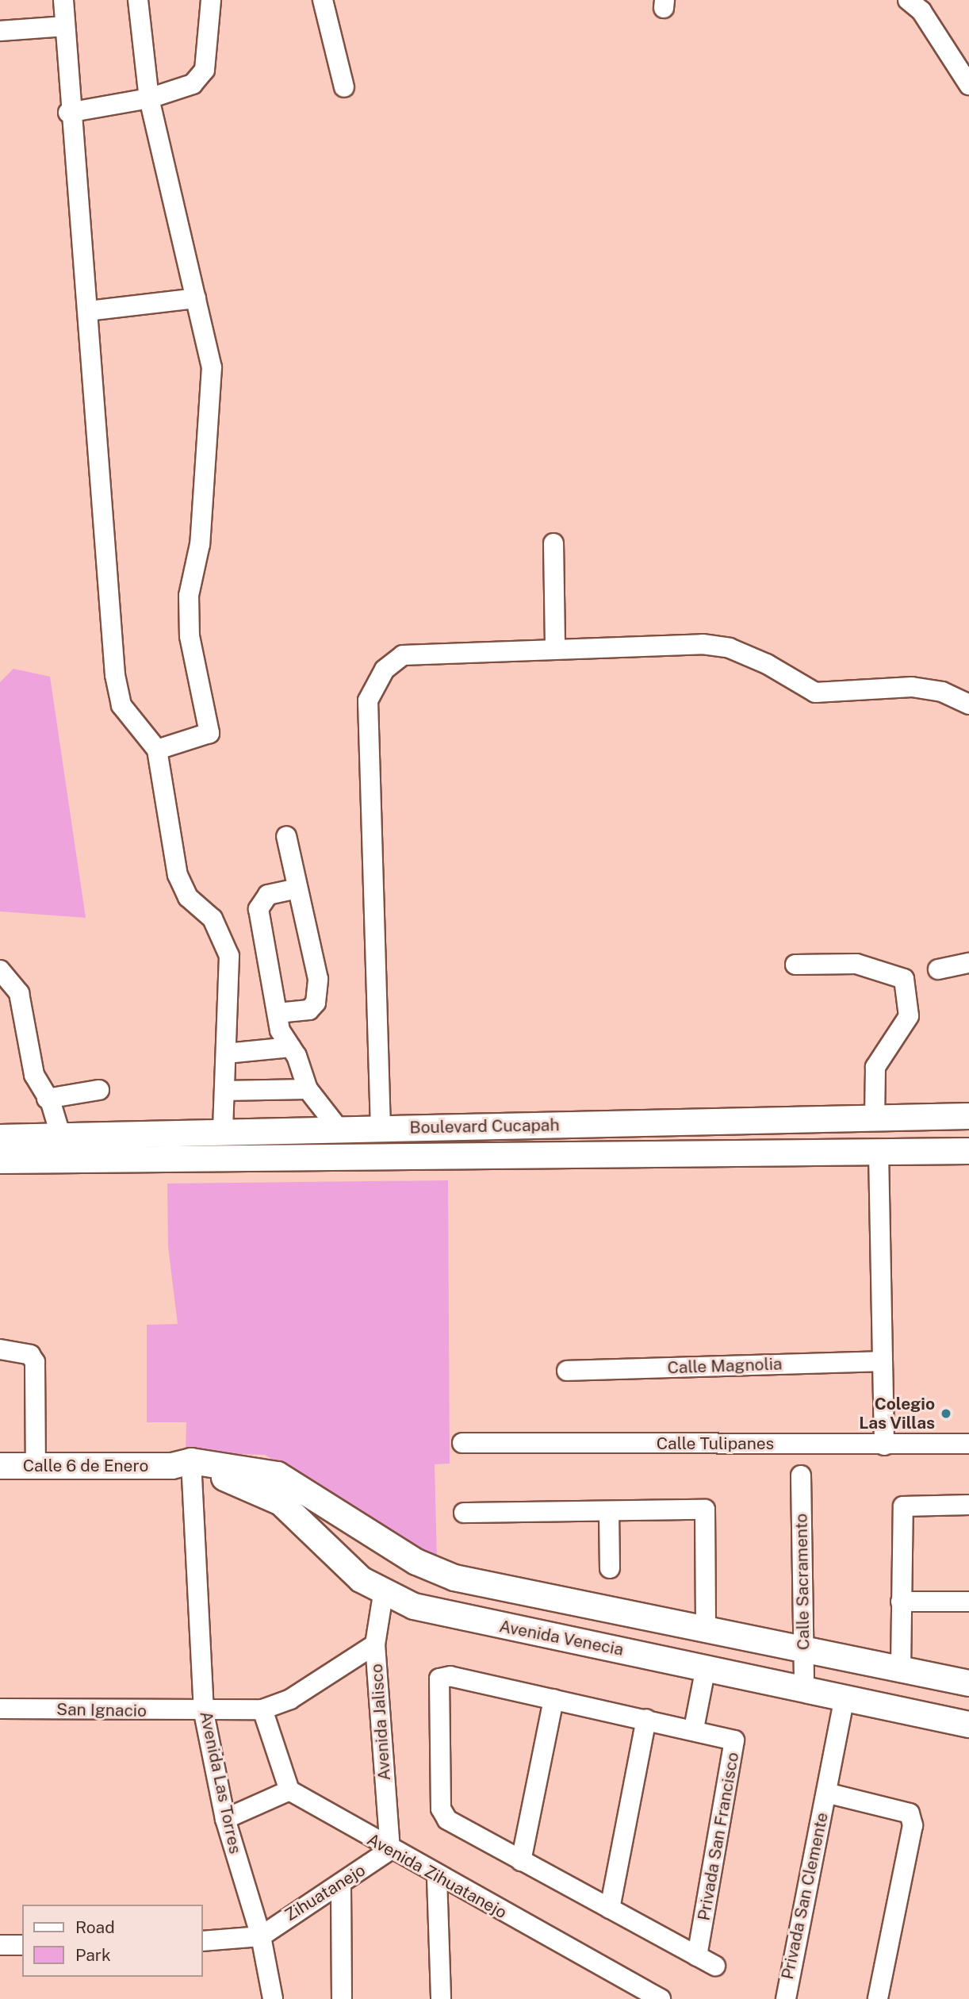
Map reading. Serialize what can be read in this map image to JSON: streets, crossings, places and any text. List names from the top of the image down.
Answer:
{
  "streets": {
    "main road": ["Boulevard Cucapah", "Calle 6 de Enero", "Avenida Venecia"],
    "street": [
      "Calle Magnolia",
      "Calle Tulipanes",
      "Calle Sacramento",
      "San Ignacio",
      "Avenida Jalisco",
      "Avenida Las Torres",
      "Privada San Francisco",
      "Avenida Zihuatanejo",
      "Zihuatanejo",
      "Privada San Clemente"
    ]
  },
  "crossings": [
    ["Calle 6 de Enero", "Avenida Venecia"],
    ["Calle 6 de Enero", "Avenida Las Torres"],
    ["Calle Sacramento", "Avenida Venecia"],
    ["Avenida Venecia", "Avenida Jalisco"],
    ["Avenida Venecia", "Avenida Las Torres"],
    ["Avenida Venecia", "Privada San Clemente"],
    ["San Ignacio", "Avenida Jalisco"],
    ["San Ignacio", "Avenida Las Torres"],
    ["Avenida Jalisco", "Avenida Zihuatanejo"],
    ["Avenida Jalisco", "Zihuatanejo"],
    ["Avenida Las Torres", "Zihuatanejo"],
    ["Avenida Zihuatanejo", "Zihuatanejo"]
  ],
  "places": ["Colegio Las Villas"],
  "legend": ["Road", "Park"]
}
